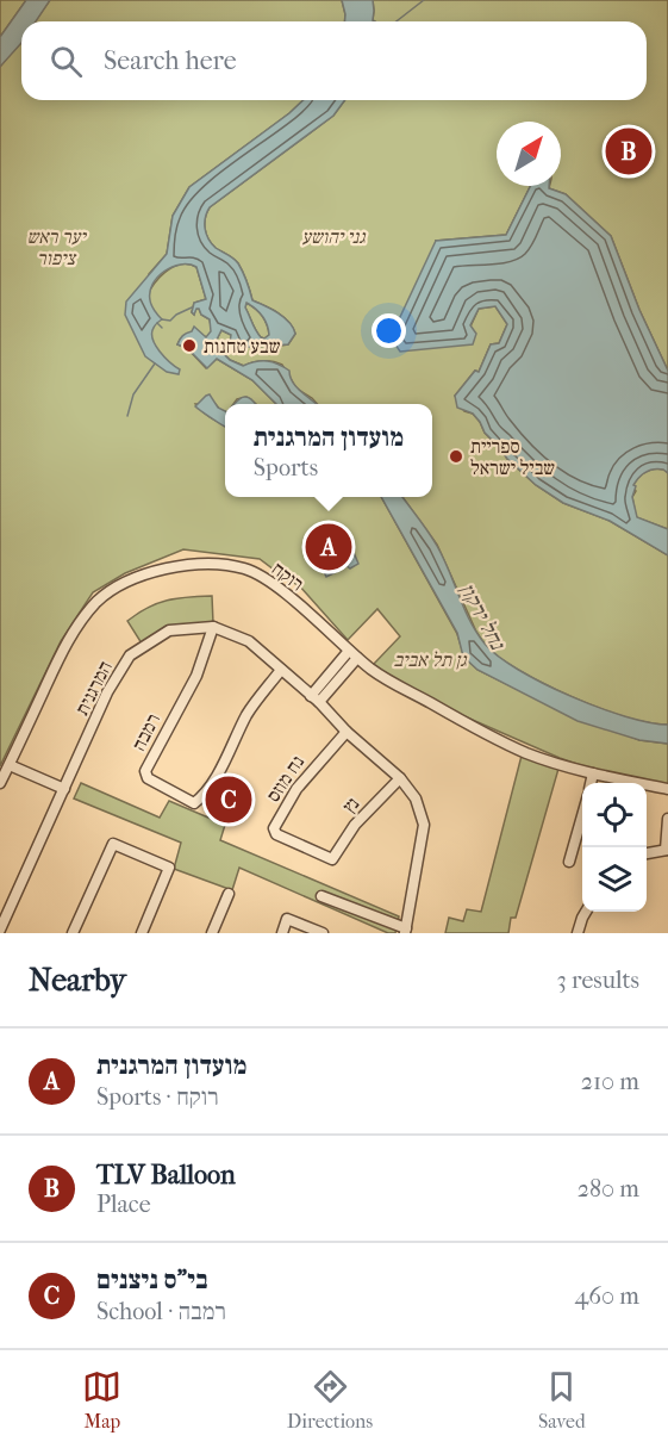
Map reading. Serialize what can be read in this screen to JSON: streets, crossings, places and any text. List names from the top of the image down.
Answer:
{
  "streets": {
    "street": [
      "רוקח",
      "המרגנית",
      "רמבה",
      "נח מוזס",
      "נץ"
    ]
  },
  "crossings": [
    ["המרגנית", "רמבה"],
    ["המרגנית", "נח מוזס"],
    ["המרגנית", "נץ"],
    ["נח מוזס", "נץ"]
  ],
  "water": ["נחל ירקון"],
  "parks": ["יער ראש ציפור", "גני יהושע", "גן תל אביב"],
  "places": ["שבע טחנות", "ספריית שביל ישראל"],
  "north": "top right",
  "page": {
    "search": "Search here",
    "pins": ["B", "A", "C"],
    "popup": ["מועדון המרגנית", "Sports"],
    "heading": ["Nearby", "3 results"],
    "list": [
      {
        "mark": "A",
        "name": "מועדון המרגנית",
        "note": "Sports · רוקח",
        "value": "210 m"
      },
      {
        "mark": "B",
        "name": "TLV Balloon",
        "note": "Place",
        "value": "280 m"
      },
      {
        "mark": "C",
        "name": "בי\"ס ניצנים",
        "note": "School · רמבה",
        "value": "460 m"
      }
    ],
    "nav": ["Map", "Directions", "Saved"]
  }
}
